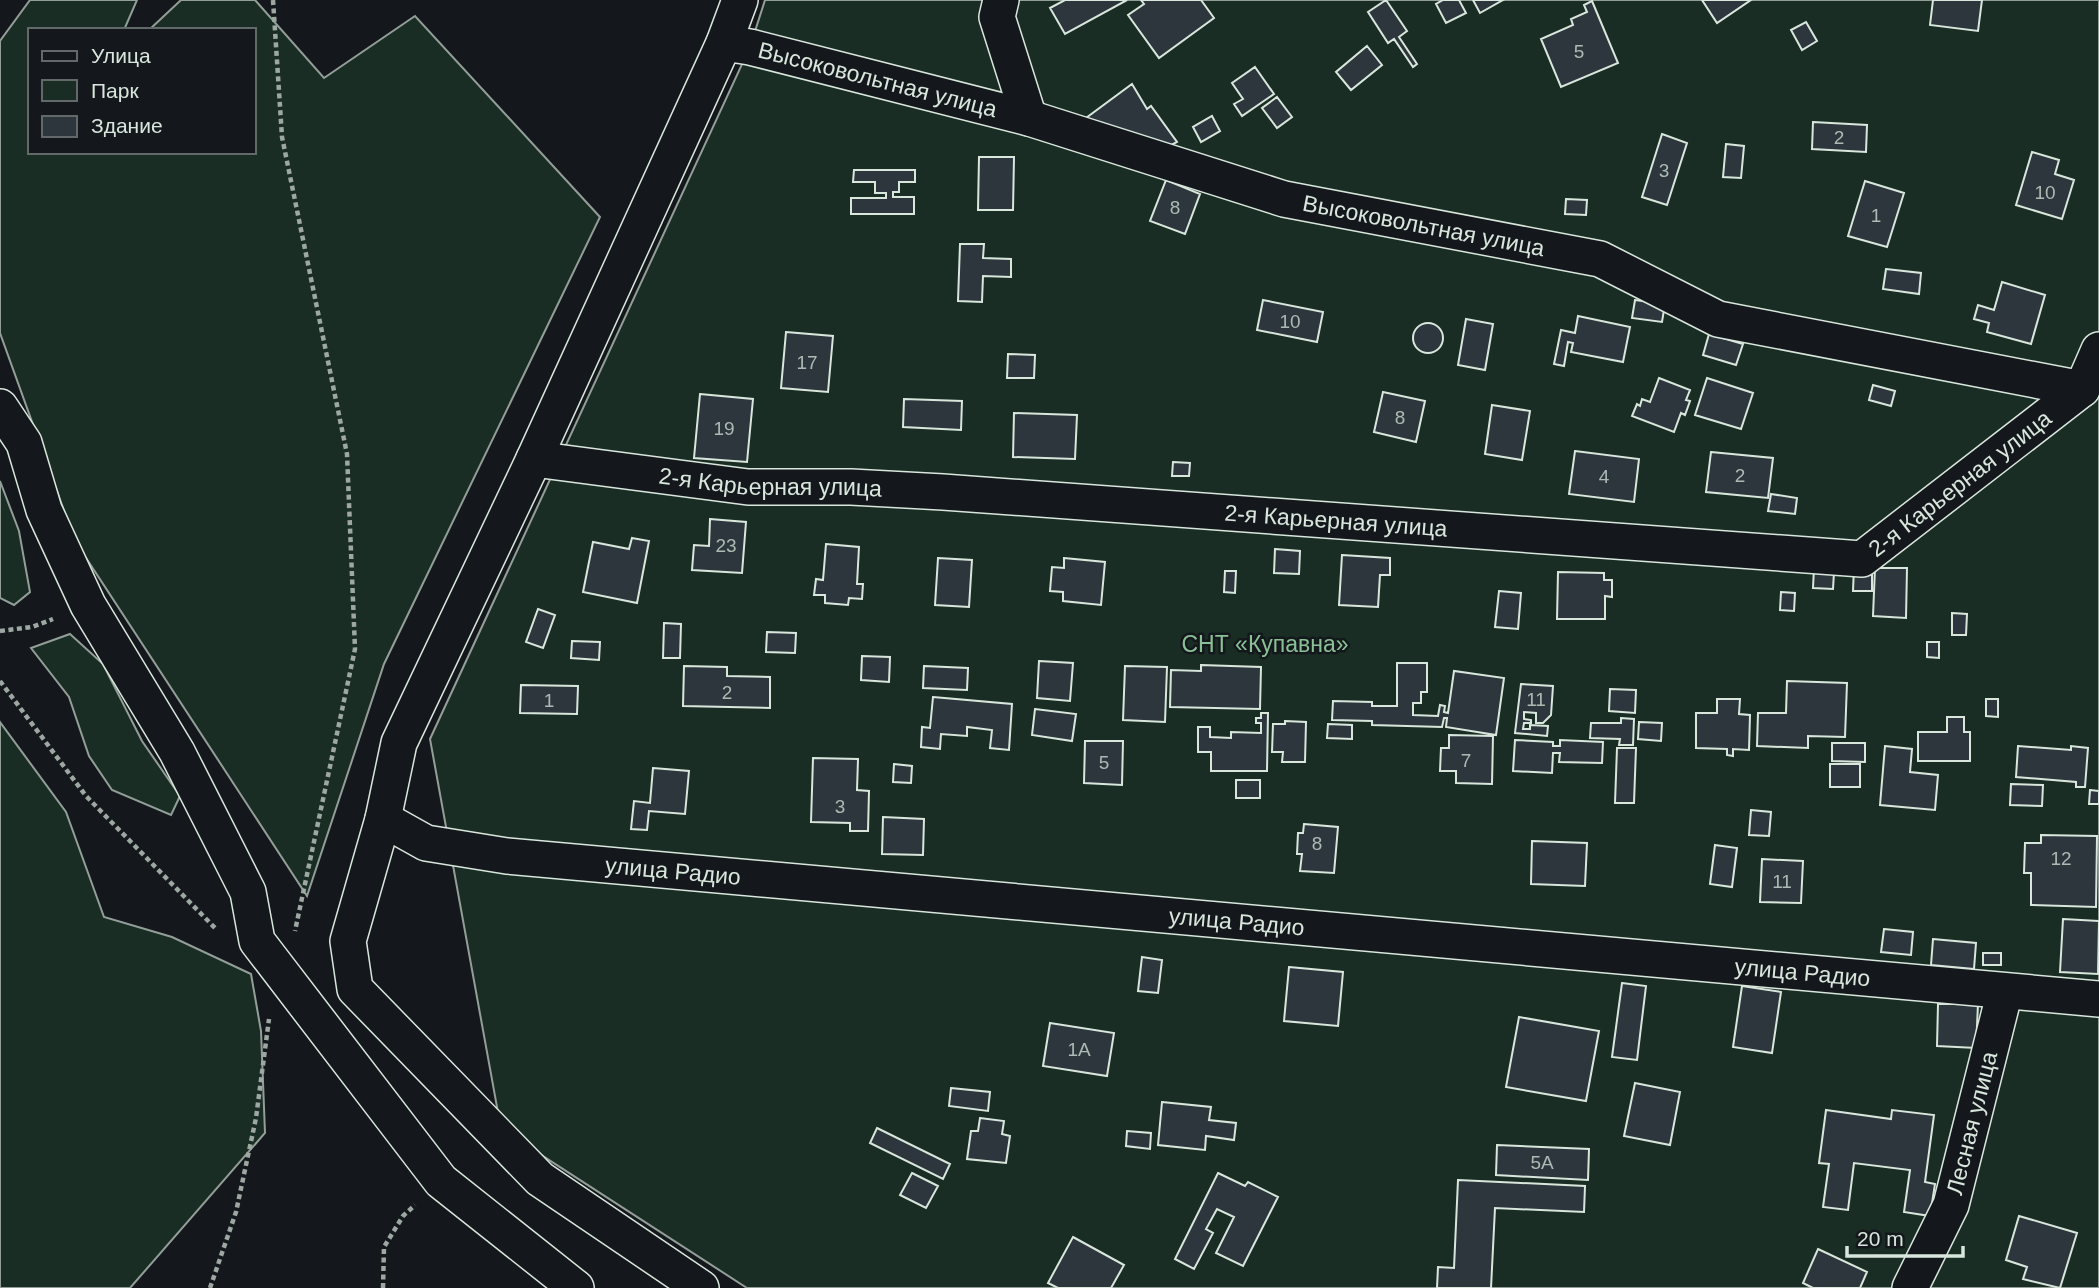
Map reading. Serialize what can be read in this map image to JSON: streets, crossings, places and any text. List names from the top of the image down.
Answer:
{
  "streets": {
    "street": [
      "Высоковольтная улица",
      "2-я Карьерная улица",
      "улица Радио",
      "Лесная улица"
    ]
  },
  "crossings": [
    ["Высоковольтная улица", "2-я Карьерная улица"],
    ["улица Радио", "Лесная улица"]
  ],
  "parks": ["СНТ «Купавна»"],
  "house_numbers": [
    "5",
    "2",
    "3",
    "10",
    "8",
    "1",
    "10",
    "17",
    "8",
    "19",
    "2",
    "4",
    "23",
    "2",
    "11",
    "1",
    "7",
    "5",
    "3",
    "8",
    "12",
    "11",
    "1А",
    "5А"
  ],
  "legend": ["Улица", "Парк", "Здание"],
  "scale_bar": "20 m"
}
